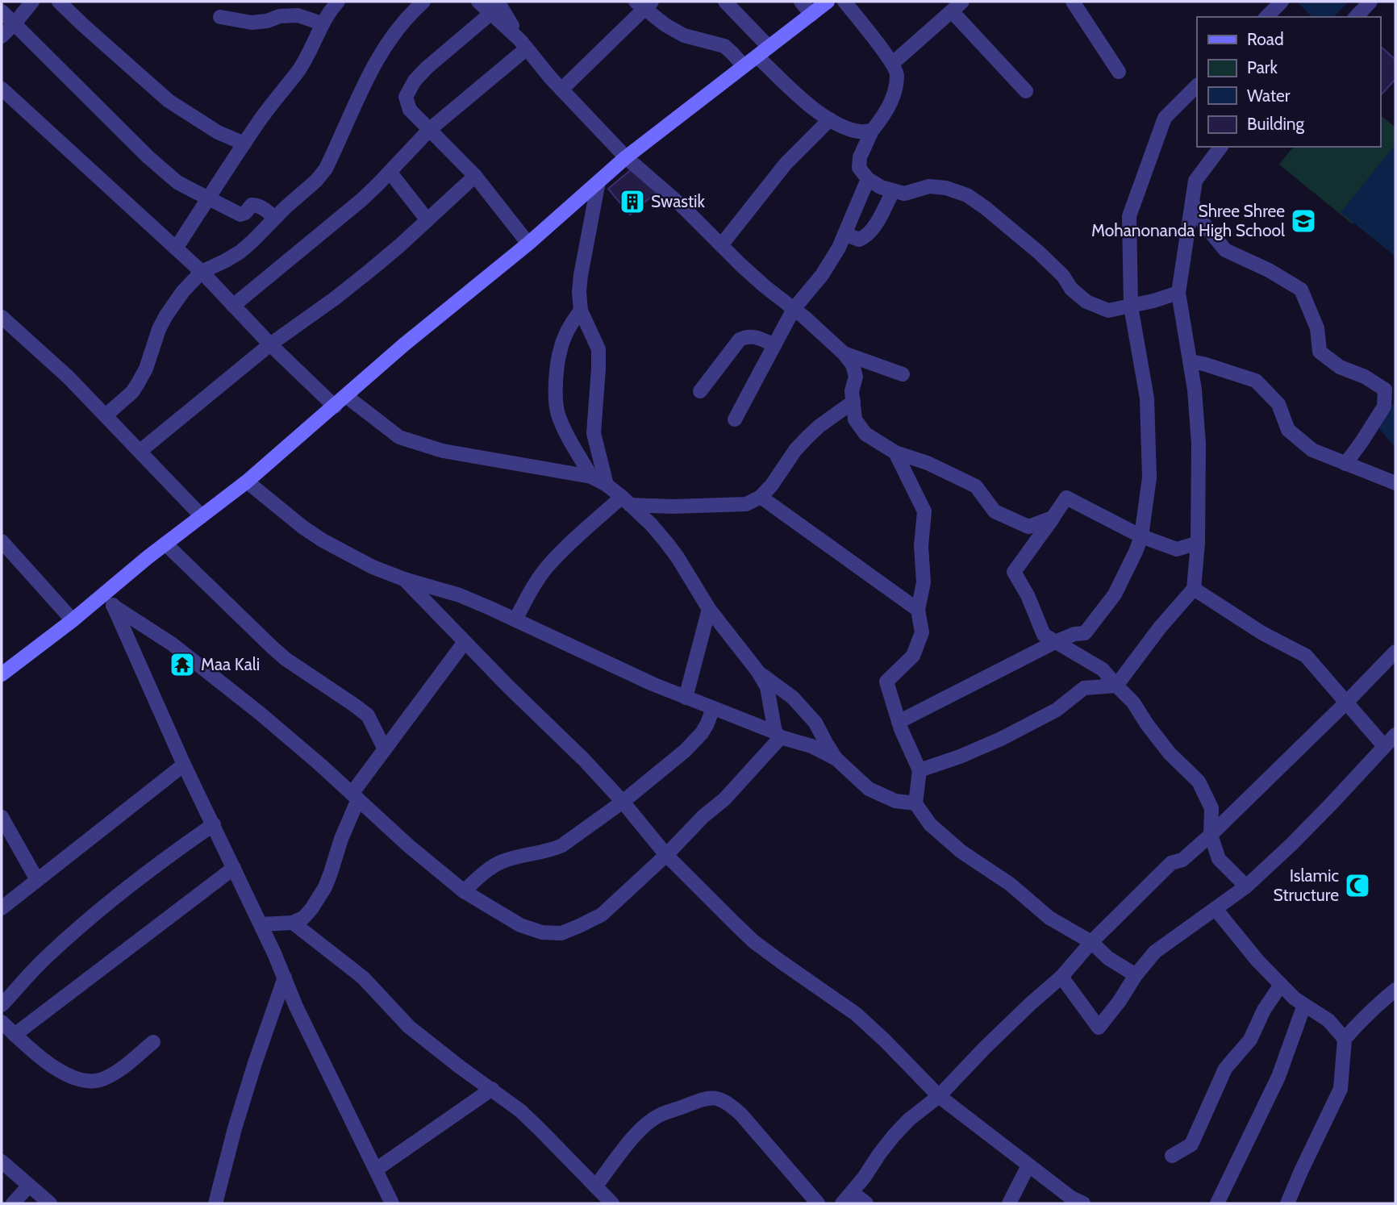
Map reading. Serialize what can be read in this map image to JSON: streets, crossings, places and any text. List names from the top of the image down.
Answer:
{
  "places": {
    "building": ["Swastik"],
    "school or university": ["Shree Shree Mohanonanda High School"],
    "temple": ["Maa Kali"],
    "mosque": ["Islamic Structure"]
  },
  "legend": [
    "Road",
    "Park",
    "Water",
    "Building"
  ]
}
